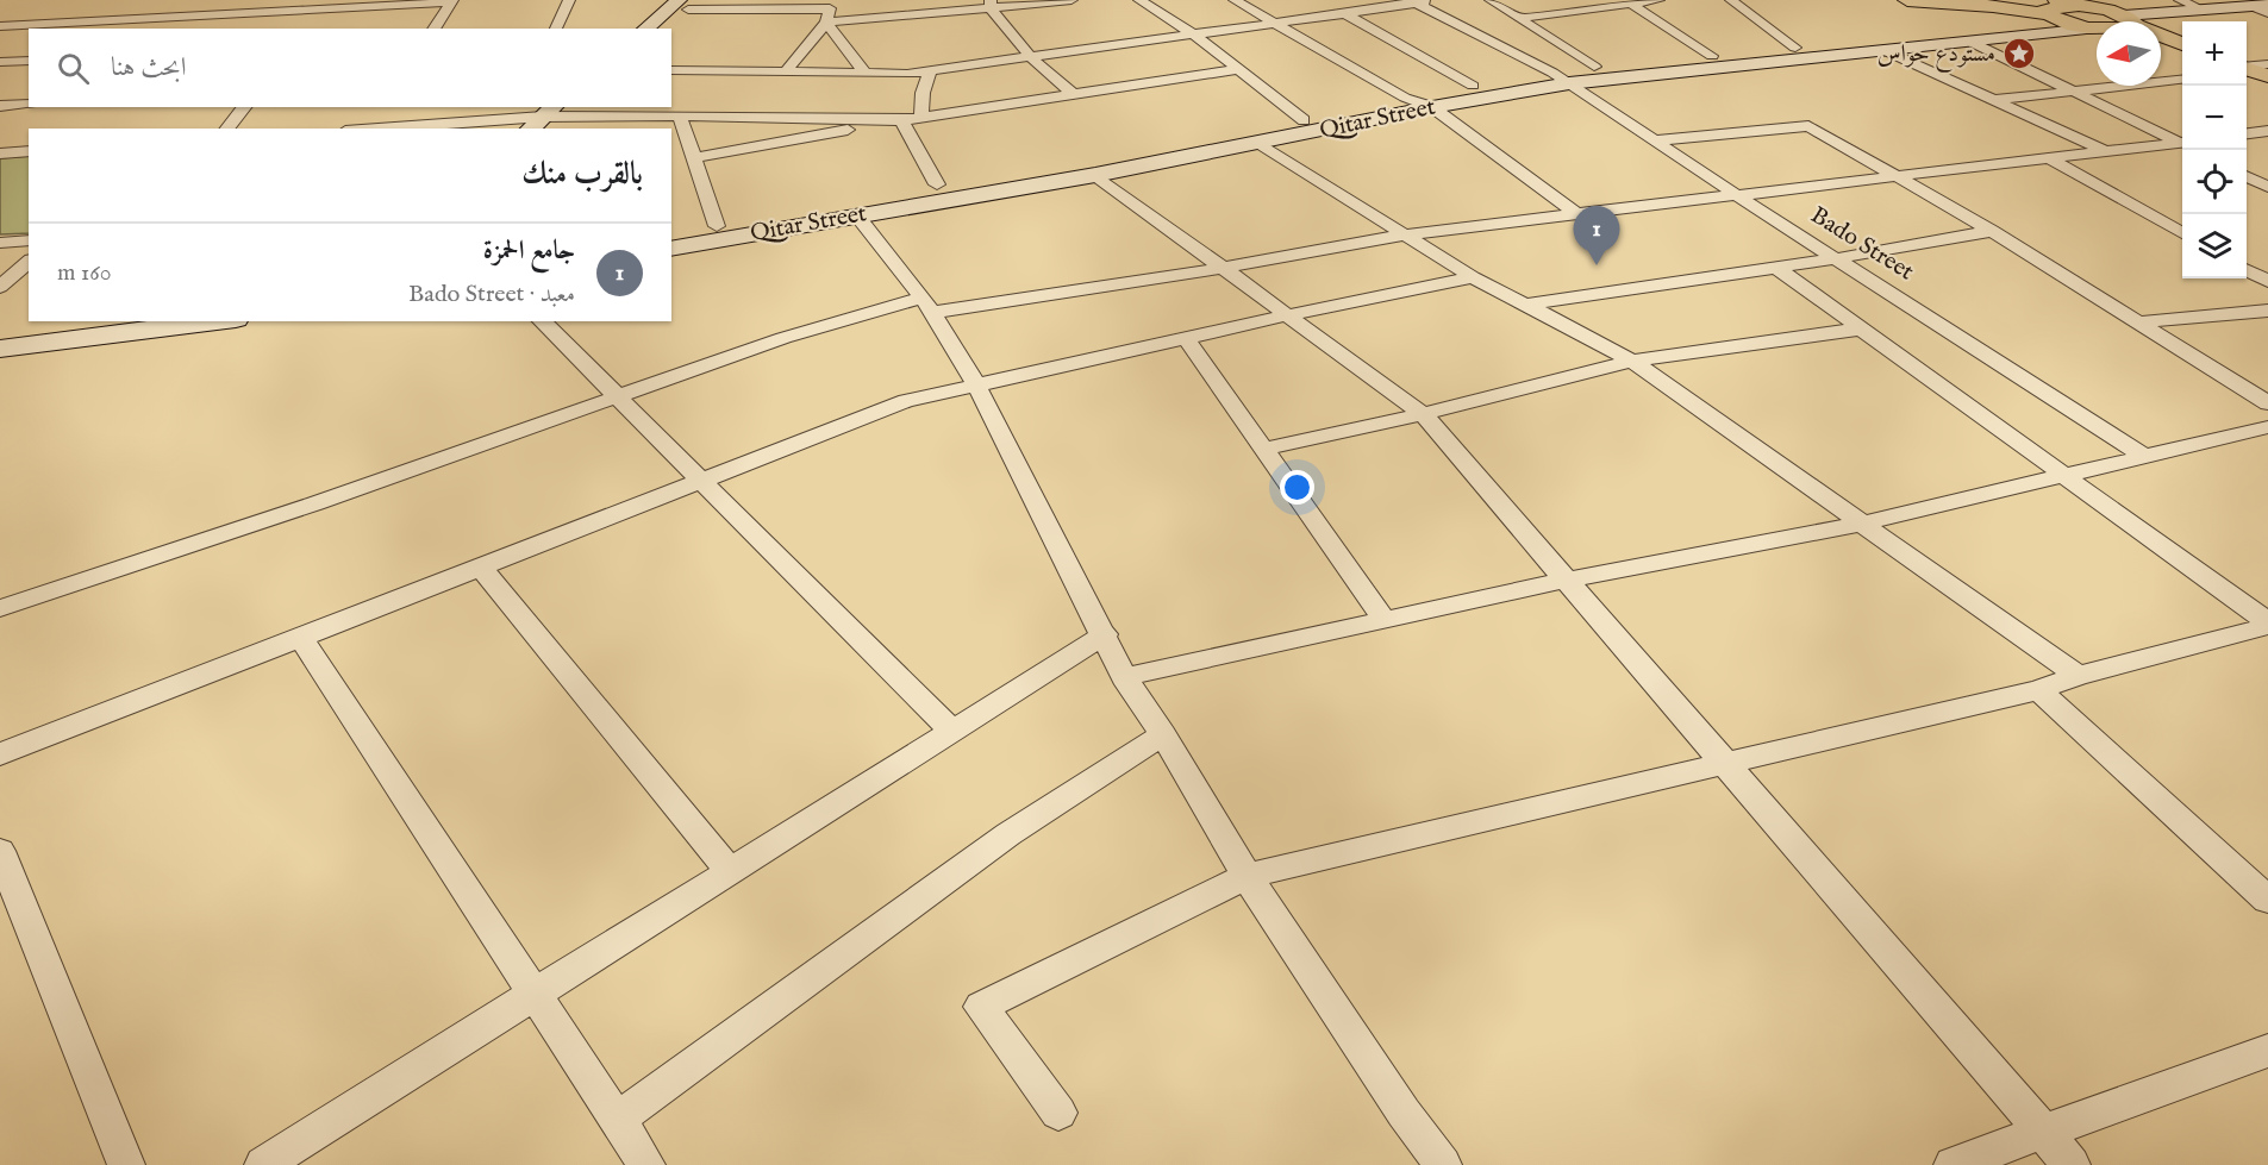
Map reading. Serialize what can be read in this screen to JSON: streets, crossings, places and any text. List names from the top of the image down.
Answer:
{
  "streets": {
    "main road": ["Qitar Street"],
    "street": ["Bado Street"]
  },
  "crossings": [
    ["Qitar Street", "Bado Street"]
  ],
  "places": {
    "place": ["مستودع حواس"]
  },
  "north": "left",
  "page": {
    "map_buttons": ["+", "−"],
    "search": "ابحث هنا",
    "heading": "بالقرب منك",
    "pins": "1",
    "list": [
      {
        "mark": "1",
        "name": "جامع الحمزة",
        "note": "معبد · Bado Street",
        "value": "160 m"
      }
    ]
  }
}
